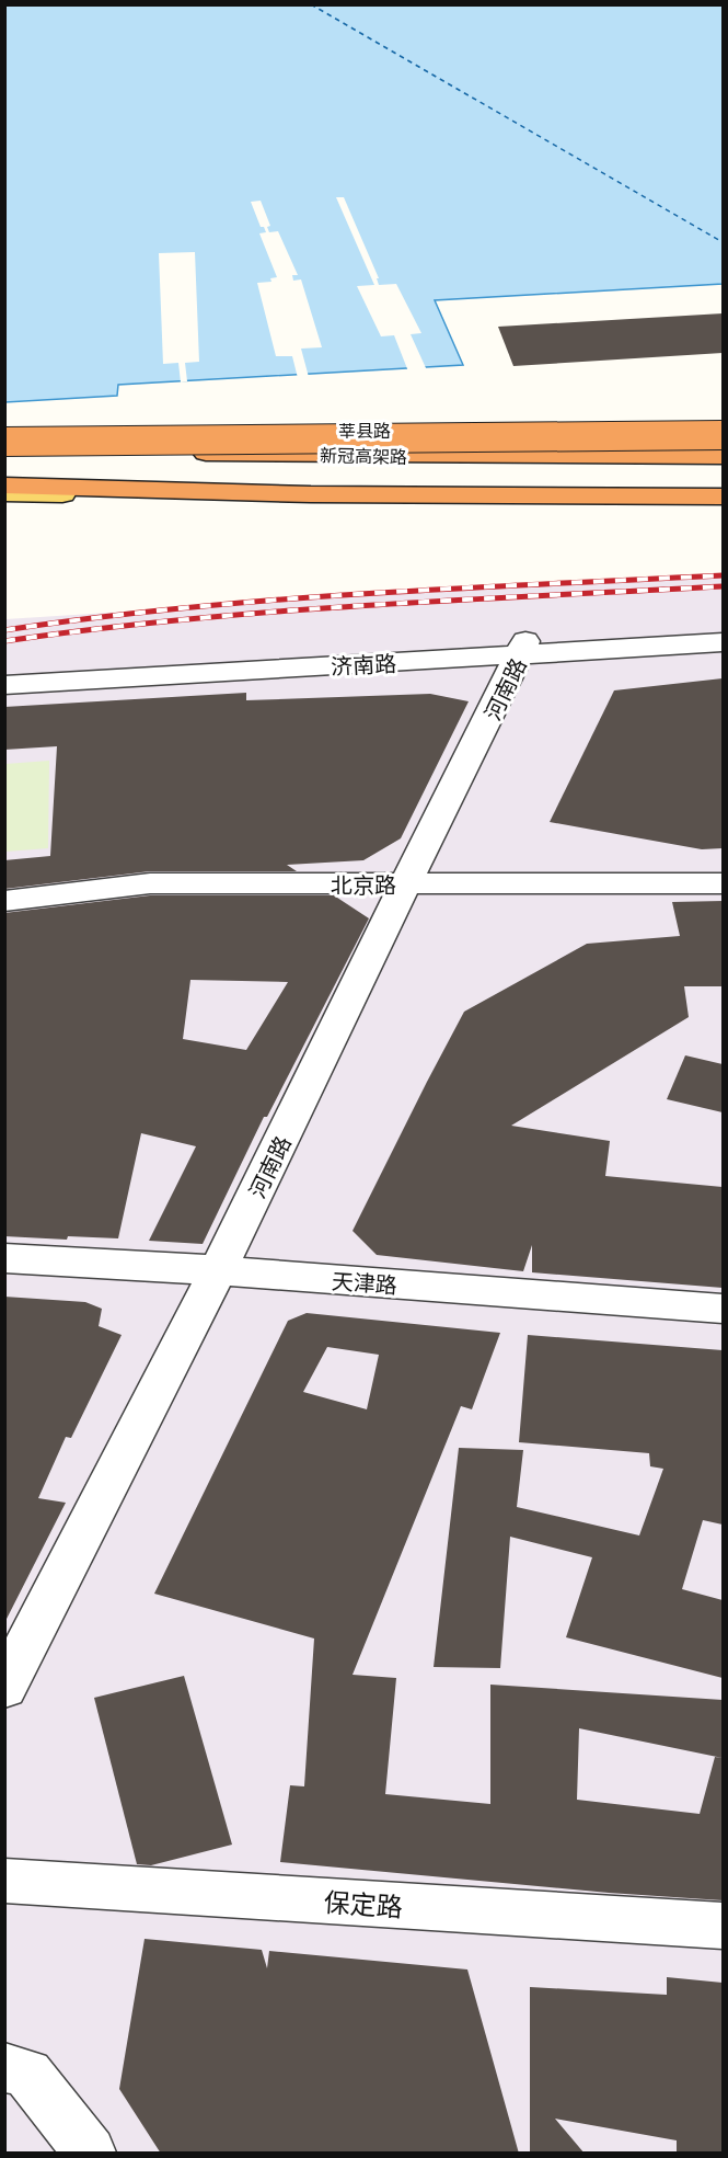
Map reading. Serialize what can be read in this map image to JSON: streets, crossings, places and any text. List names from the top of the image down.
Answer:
{
  "streets": {
    "highway": ["新冠高架路"],
    "main road": ["莘县路"],
    "street": [
      "济南路",
      "河南路",
      "北京路",
      "天津路",
      "保定路"
    ]
  },
  "crossings": [
    ["济南路", "河南路"],
    ["河南路", "北京路"],
    ["河南路", "天津路"]
  ]
}
